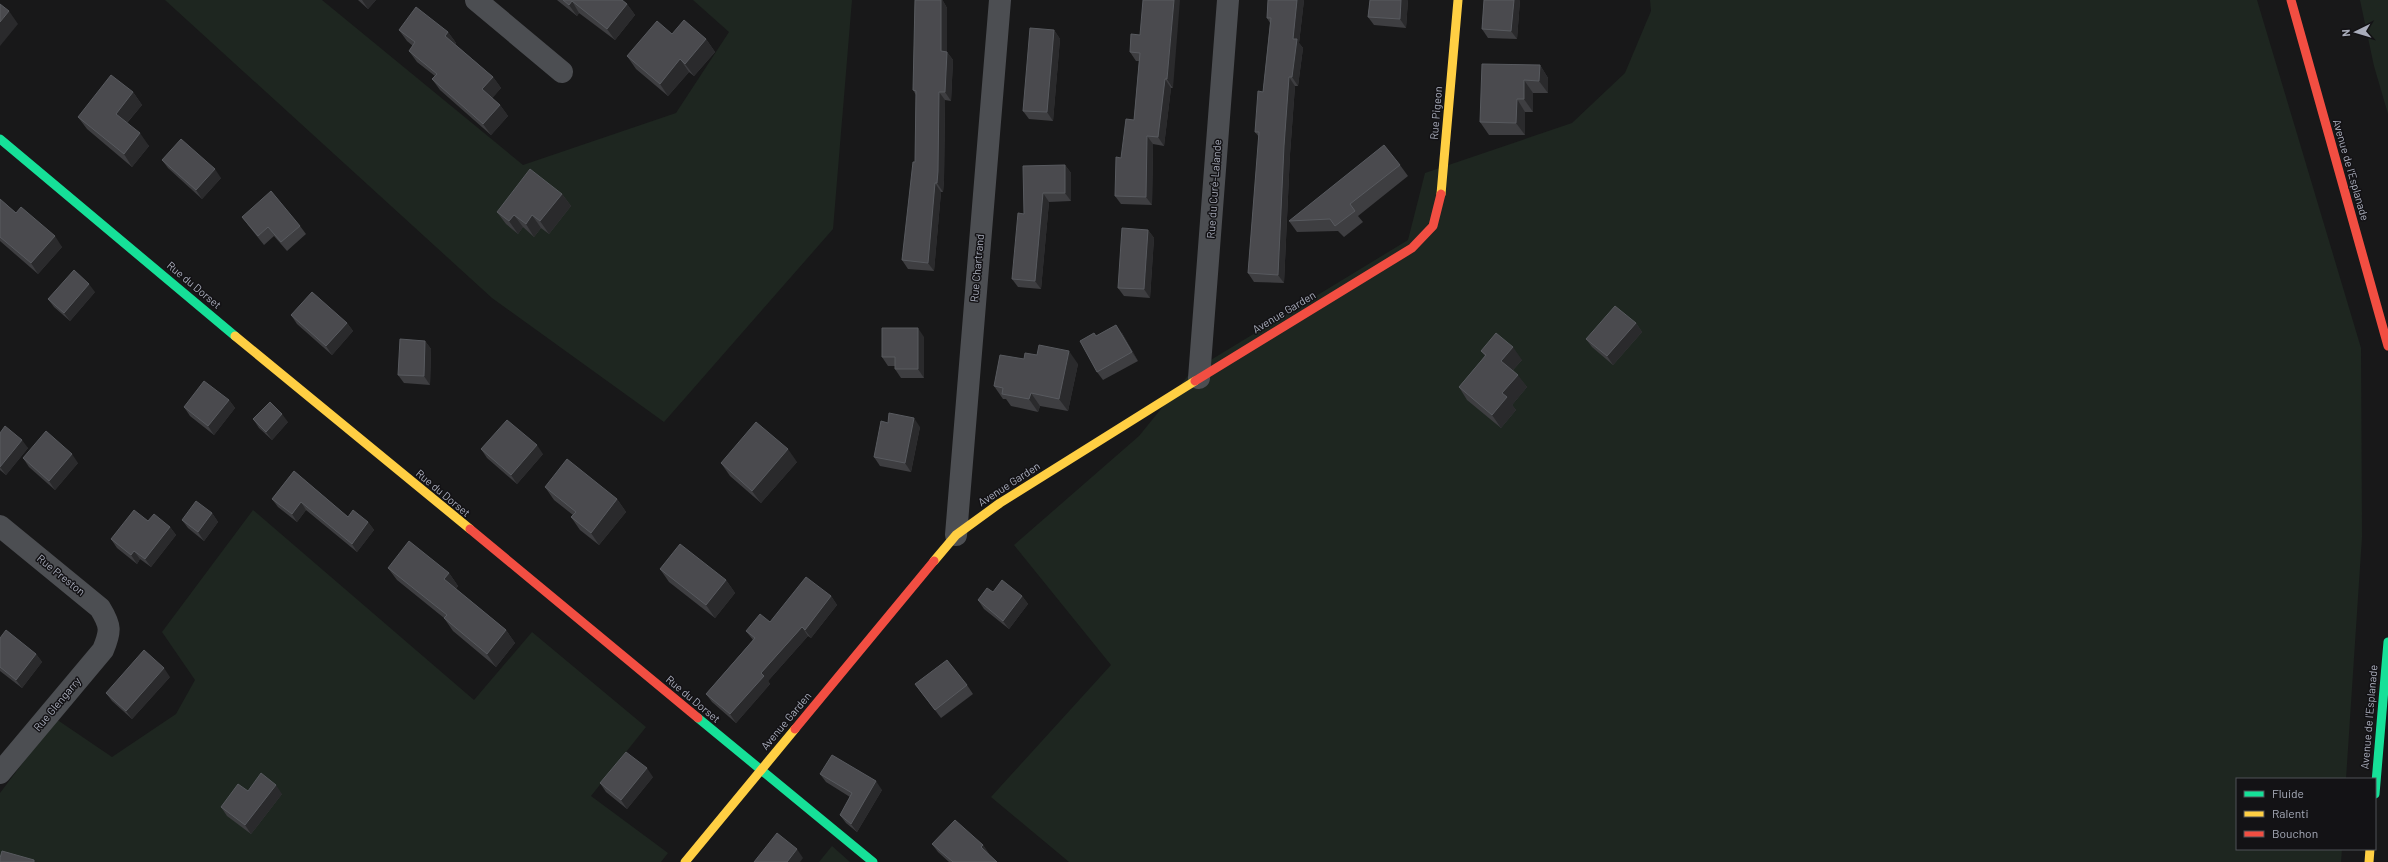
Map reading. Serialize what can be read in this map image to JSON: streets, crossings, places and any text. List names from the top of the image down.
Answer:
{
  "streets": {
    "street": [
      "Rue Pigeon",
      "Avenue de l'Esplanade",
      "Rue du Curé-Lalande",
      "Rue Chartrand",
      "Rue du Dorset",
      "Avenue Garden",
      "Rue Preston",
      "Rue Glengarry"
    ]
  },
  "crossings": [
    ["Rue Pigeon", "Avenue Garden"],
    ["Rue du Curé-Lalande", "Avenue Garden"],
    ["Rue Chartrand", "Avenue Garden"],
    ["Rue du Dorset", "Avenue Garden"],
    ["Rue Preston", "Rue Glengarry"]
  ],
  "legend": ["Fluide", "Ralenti", "Bouchon"],
  "north": "left"
}
